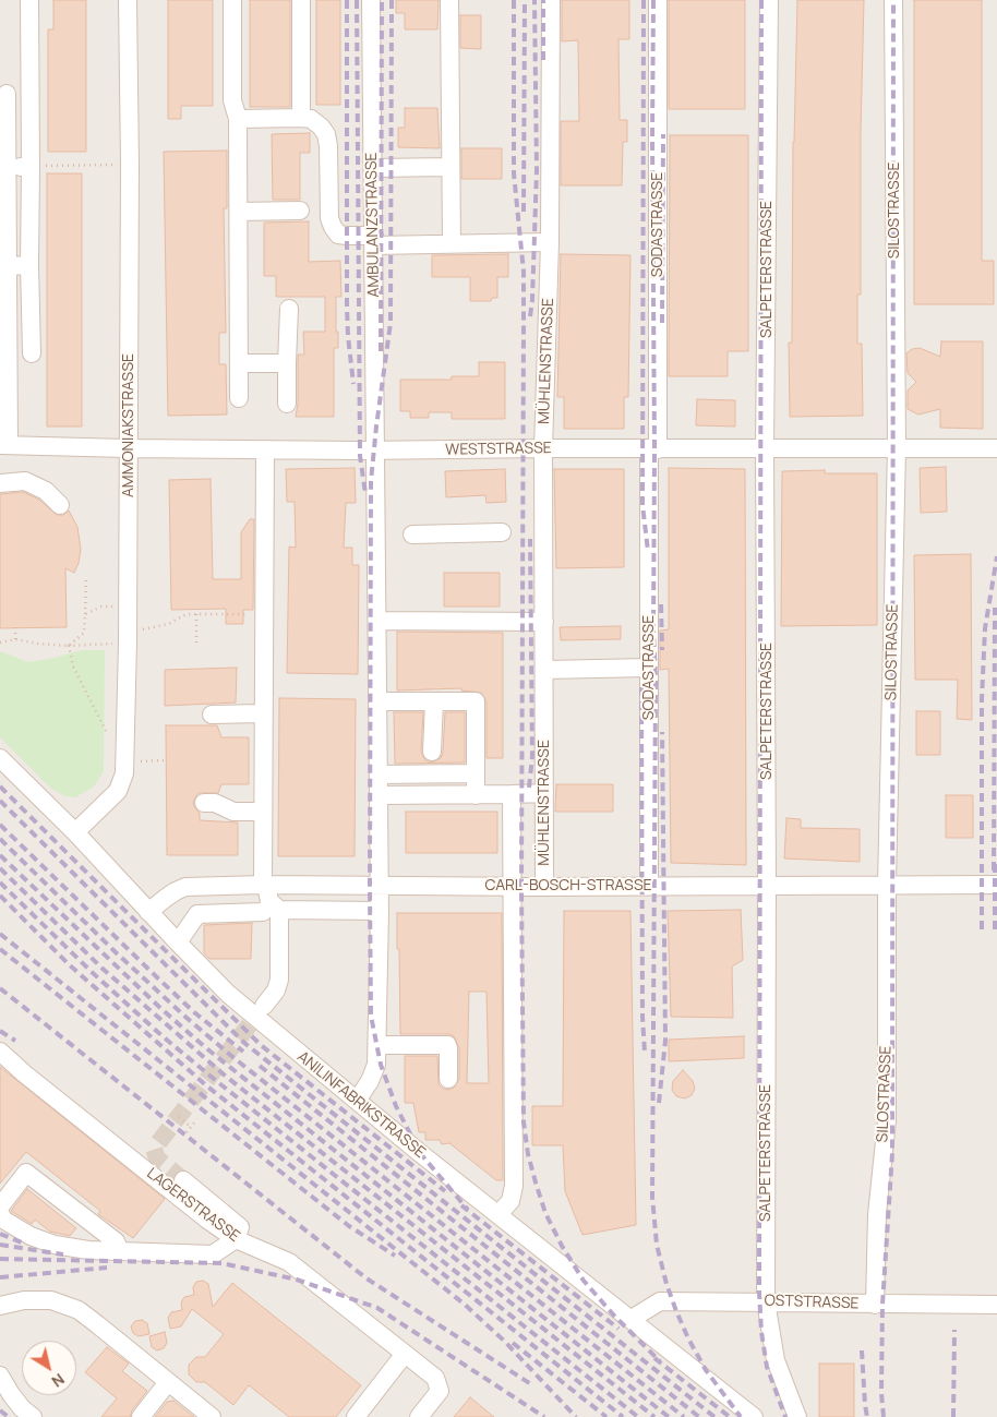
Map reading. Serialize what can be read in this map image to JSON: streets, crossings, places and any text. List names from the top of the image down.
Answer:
{
  "streets": {
    "street": [
      "SILOSTRASSE",
      "AMBULANZSTRASSE",
      "SODASTRASSE",
      "SALPETERSTRASSE",
      "MÜHLENSTRASSE",
      "AMMONIAKSTRASSE",
      "WESTSTRASSE",
      "CARL-BOSCH-STRASSE",
      "ANILINFABRIKSTRASSE",
      "LAGERSTRASSE",
      "OSTSTRASSE"
    ]
  },
  "crossings": [
    ["SILOSTRASSE", "WESTSTRASSE"],
    ["SILOSTRASSE", "CARL-BOSCH-STRASSE"],
    ["SILOSTRASSE", "OSTSTRASSE"],
    ["AMBULANZSTRASSE", "WESTSTRASSE"],
    ["AMBULANZSTRASSE", "CARL-BOSCH-STRASSE"],
    ["AMBULANZSTRASSE", "ANILINFABRIKSTRASSE"],
    ["SODASTRASSE", "WESTSTRASSE"],
    ["SODASTRASSE", "CARL-BOSCH-STRASSE"],
    ["SALPETERSTRASSE", "WESTSTRASSE"],
    ["SALPETERSTRASSE", "CARL-BOSCH-STRASSE"],
    ["SALPETERSTRASSE", "OSTSTRASSE"],
    ["MÜHLENSTRASSE", "WESTSTRASSE"],
    ["MÜHLENSTRASSE", "CARL-BOSCH-STRASSE"],
    ["AMMONIAKSTRASSE", "WESTSTRASSE"],
    ["AMMONIAKSTRASSE", "ANILINFABRIKSTRASSE"],
    ["CARL-BOSCH-STRASSE", "ANILINFABRIKSTRASSE"],
    ["ANILINFABRIKSTRASSE", "OSTSTRASSE"]
  ],
  "north": "bottom right"
}
